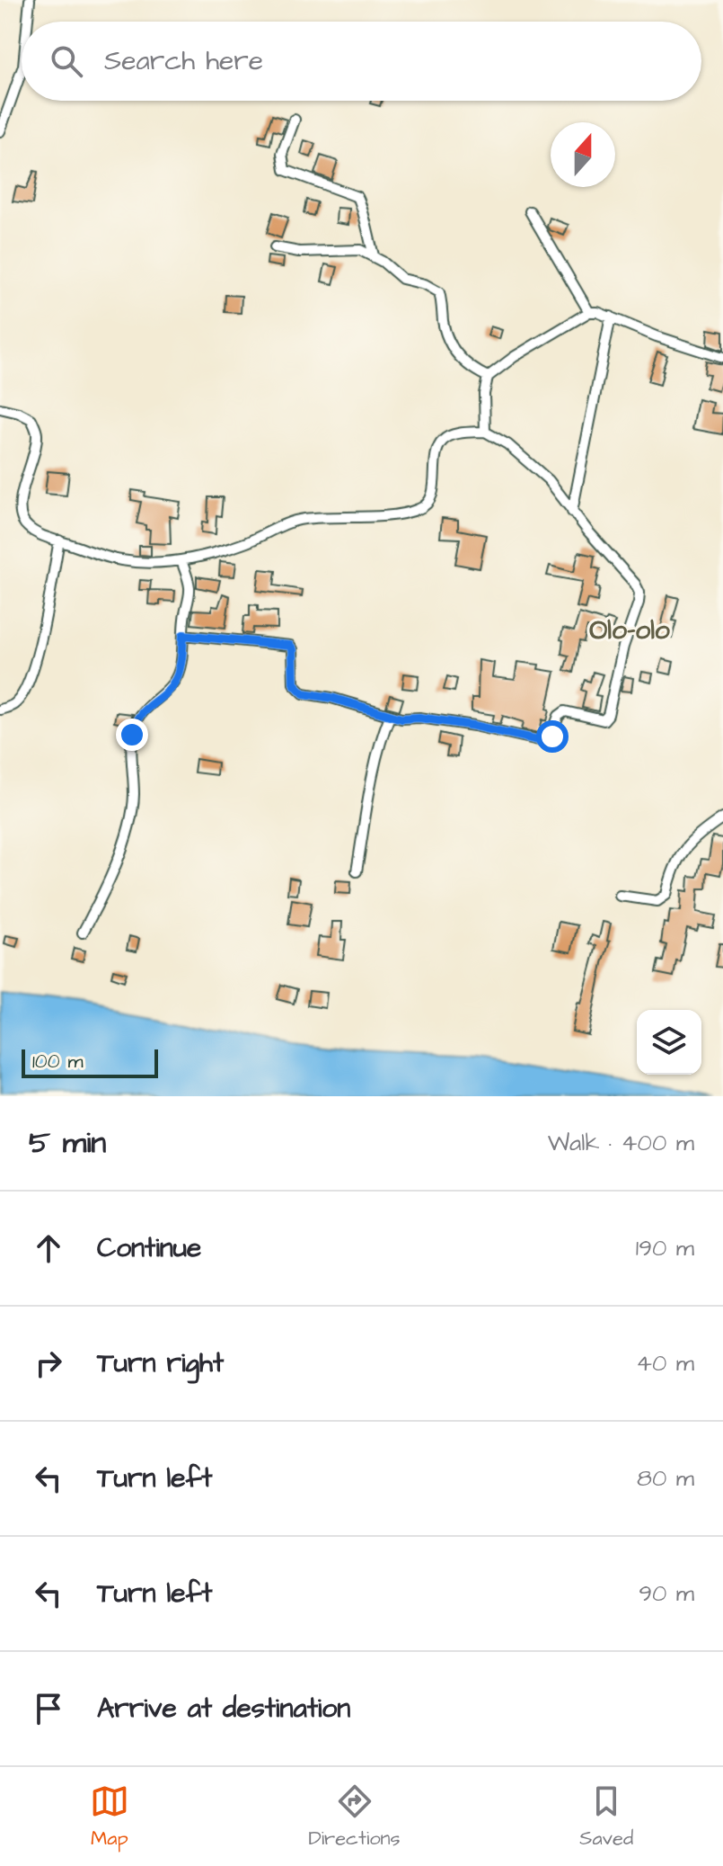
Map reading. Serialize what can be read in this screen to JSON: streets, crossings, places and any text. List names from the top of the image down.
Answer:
{
  "districts": ["Olo-olo"],
  "scale_bar": "100 m",
  "north": "top",
  "page": {
    "search": "Search here",
    "scale": "100 m",
    "heading": ["5 min", "Walk · 400 m"],
    "list": [
      ["Continue", "190 m"],
      ["Turn right", "40 m"],
      ["Turn left", "80 m"],
      ["Turn left", "90 m"],
      "Arrive at destination"
    ],
    "nav": ["Map", "Directions", "Saved"]
  }
}
